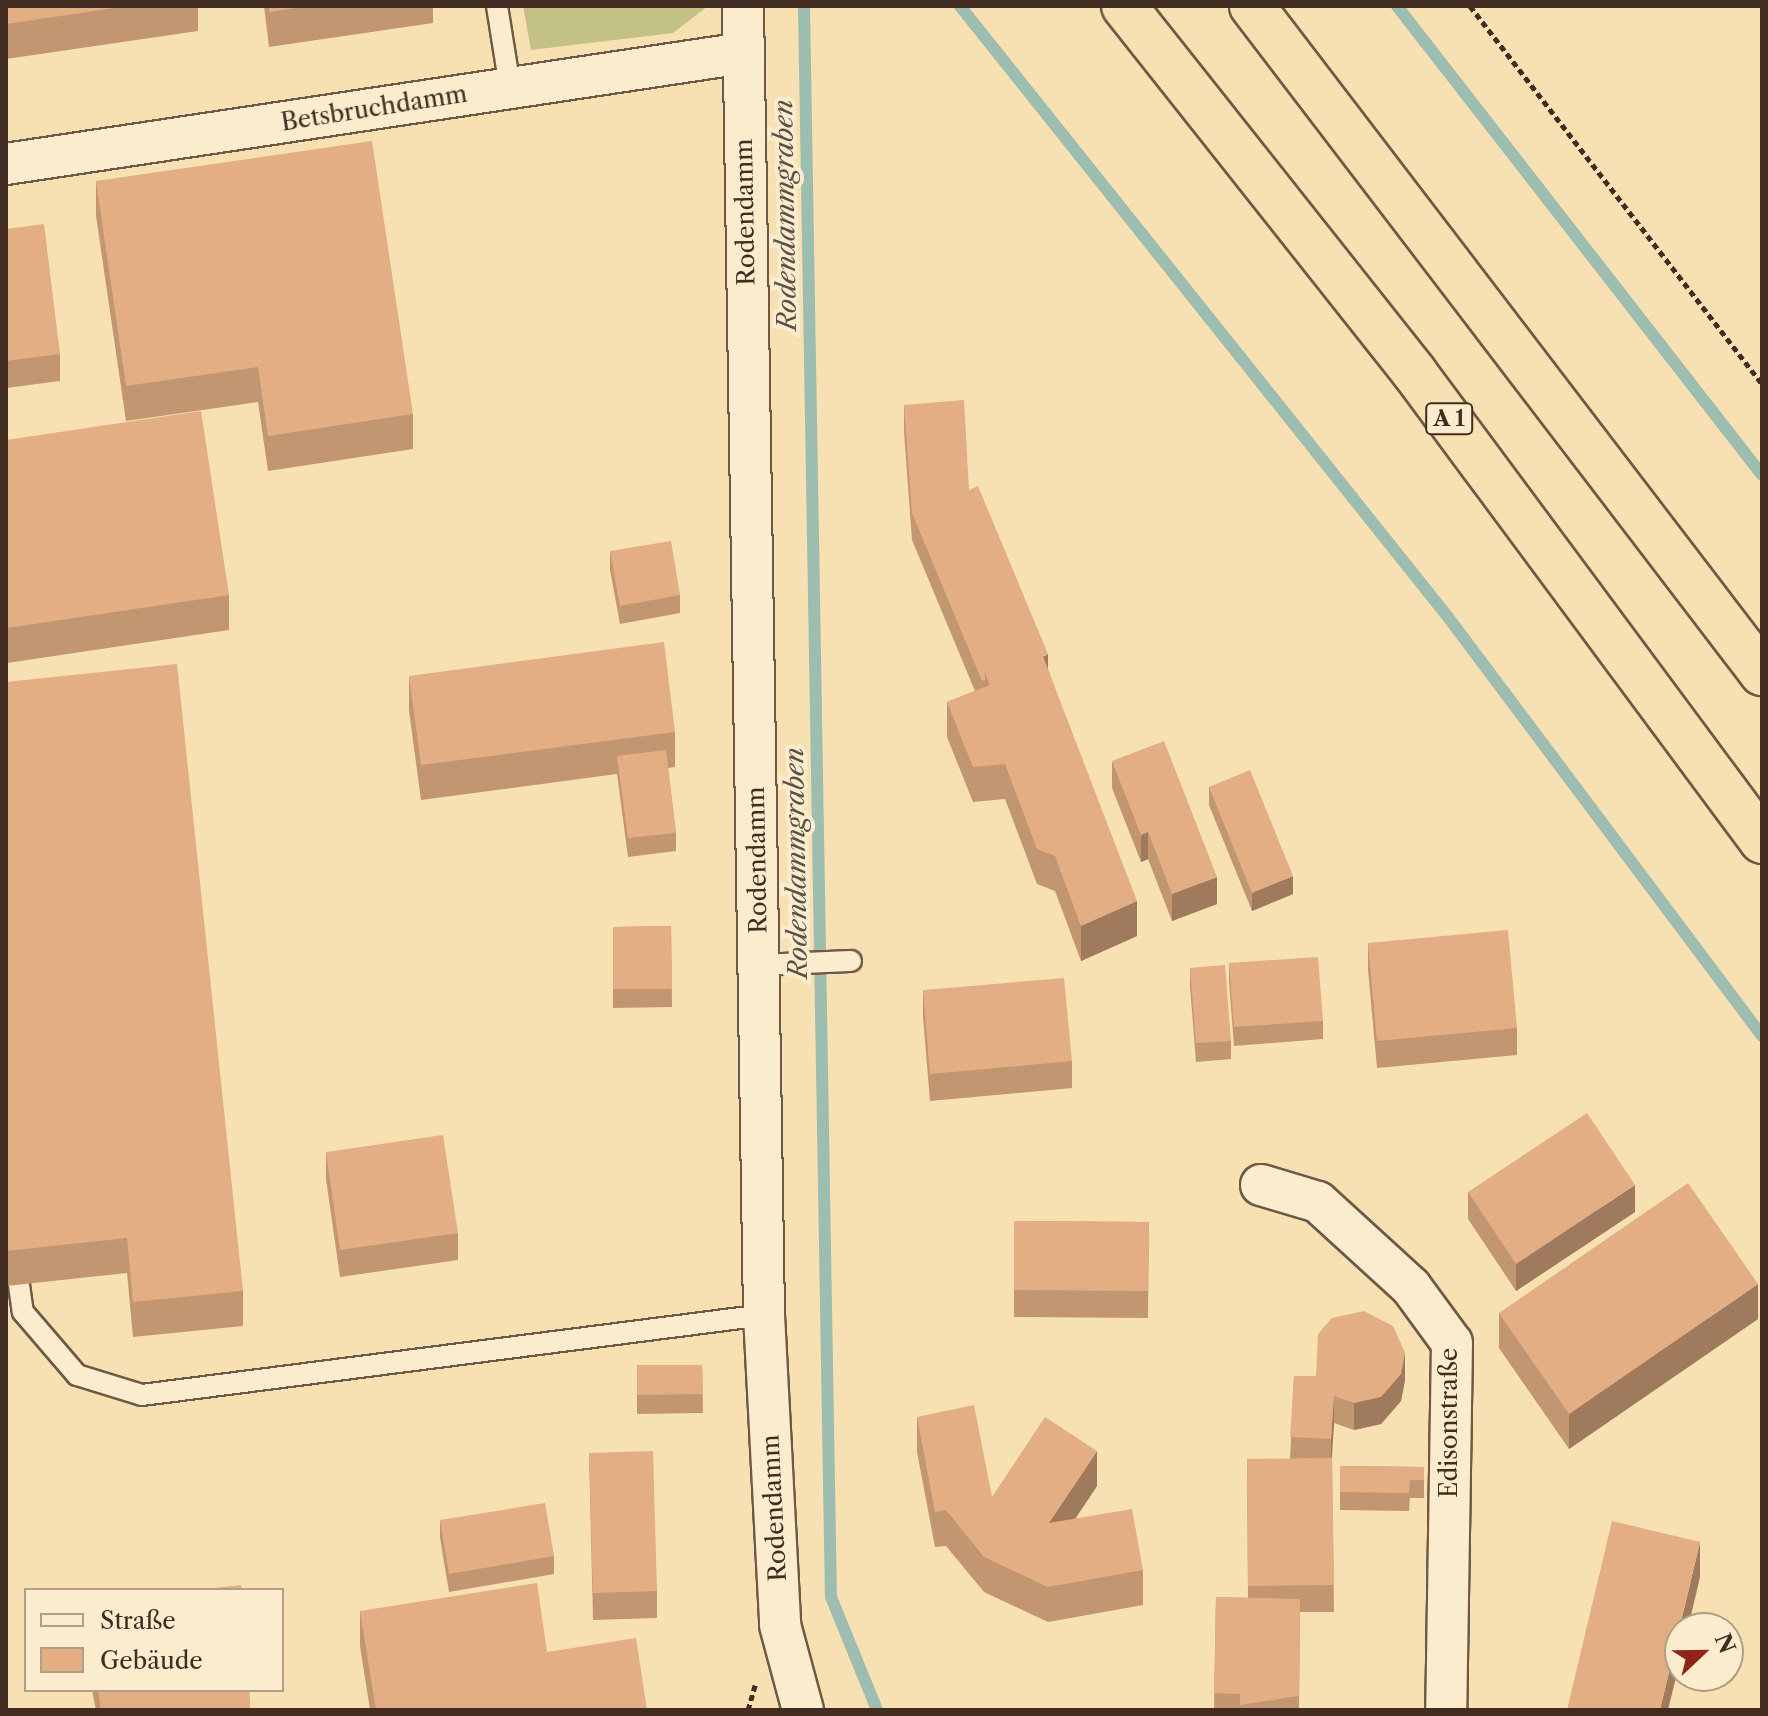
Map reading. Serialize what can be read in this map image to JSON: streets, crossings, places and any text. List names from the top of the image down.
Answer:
{
  "streets": {
    "highway": ["A 1"],
    "street": ["Betsbruchdamm", "Rodendamm", "Edisonstraße"]
  },
  "crossings": [
    ["Betsbruchdamm", "Rodendamm"]
  ],
  "water": ["Rodendammgraben"],
  "legend": ["Straße", "Gebäude"],
  "north": "right"
}
